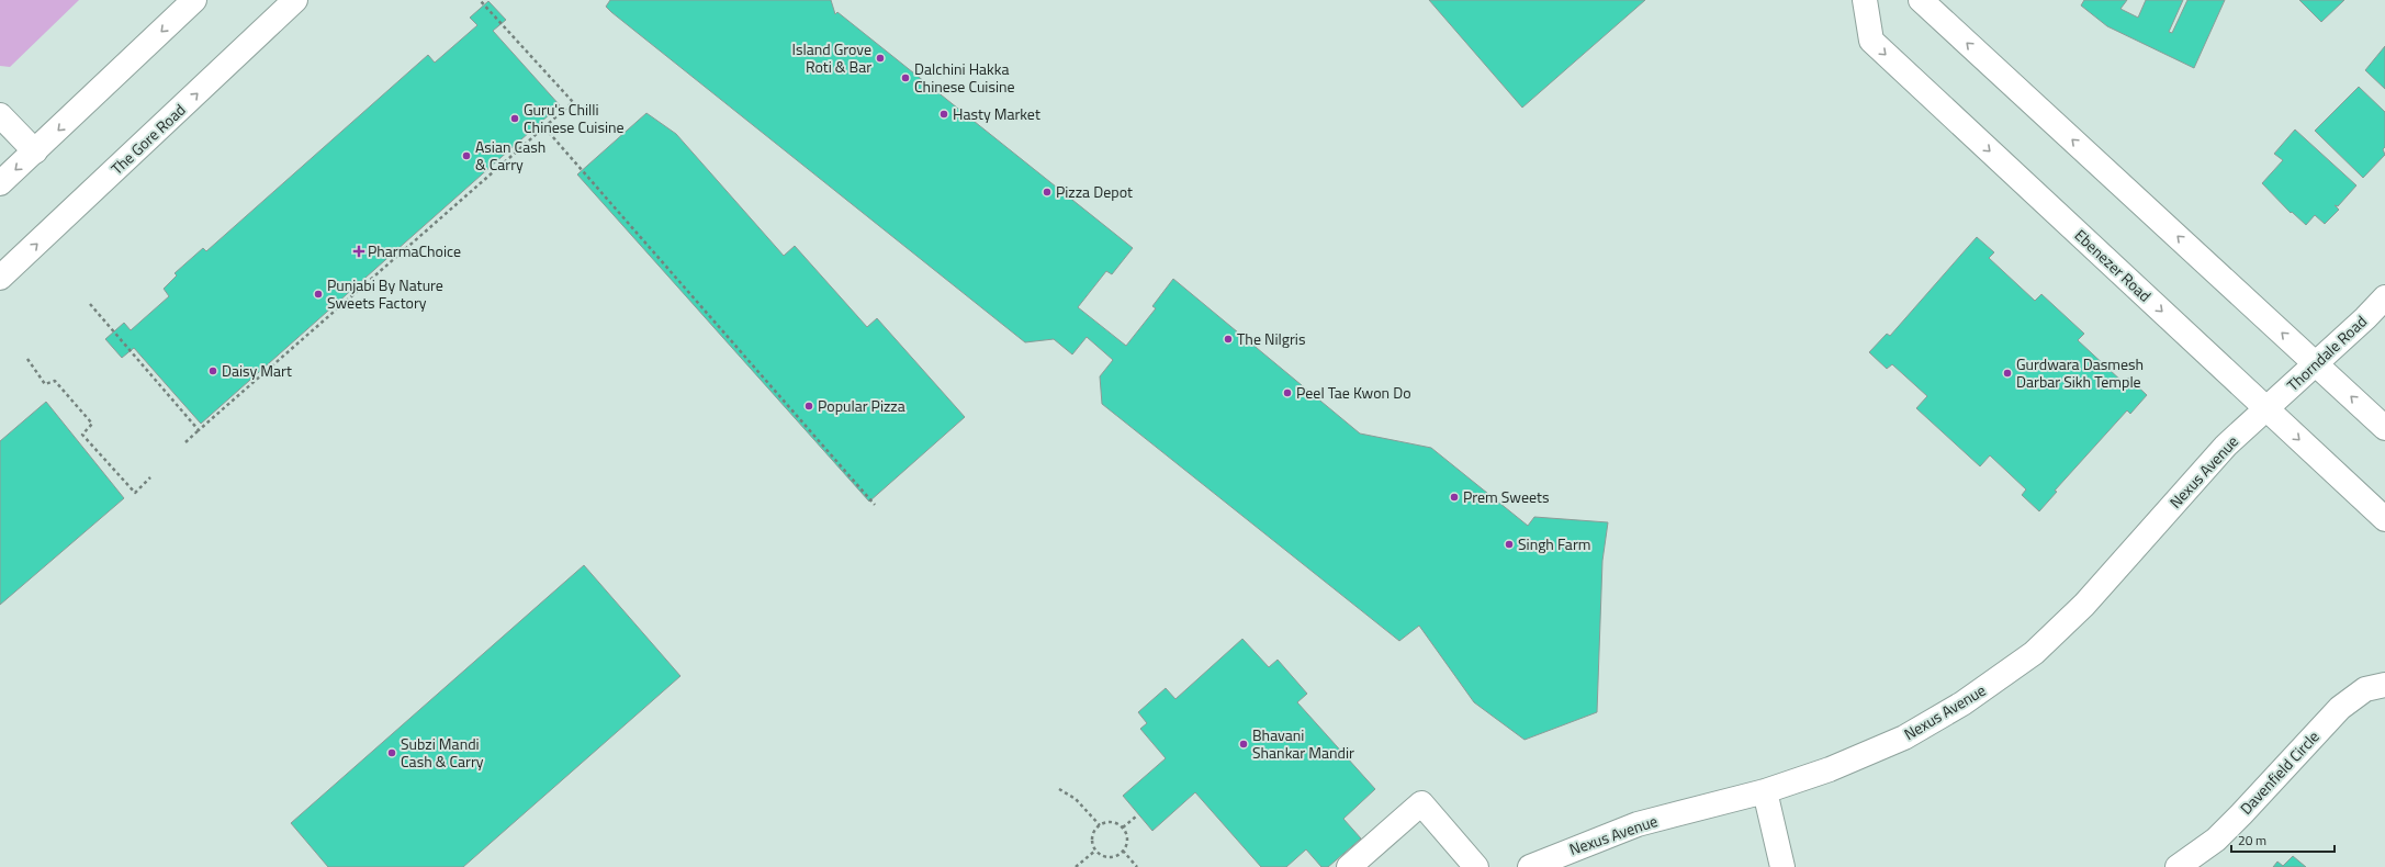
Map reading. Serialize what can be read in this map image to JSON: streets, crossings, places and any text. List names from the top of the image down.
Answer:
{
  "streets": {
    "main road": [
      "The Gore Road",
      "Ebenezer Road",
      "Thorndale Road",
      "Nexus Avenue",
      "Davenfield Circle"
    ]
  },
  "crossings": [
    ["Ebenezer Road", "Thorndale Road"],
    ["Ebenezer Road", "Nexus Avenue"],
    ["Thorndale Road", "Nexus Avenue"]
  ],
  "places": {
    "other": [
      "Island Grove Roti & Bar",
      "Dalchini Hakka Chinese Cuisine",
      "Hasty Market",
      "Guru's Chilli Chinese Cuisine",
      "Asian Cash & Carry",
      "Pizza Depot",
      "Punjabi By Nature Sweets Factory",
      "The Nilgris",
      "Daisy Mart",
      "Gurdwara Dasmesh Darbar Sikh Temple",
      "Peel Tae Kwon Do",
      "Popular Pizza",
      "Prem Sweets",
      "Singh Farm",
      "Bhavani Shankar Mandir",
      "Subzi Mandi Cash & Carry"
    ],
    "health": ["PharmaChoice"]
  },
  "scale_bar": "20 m"
}
